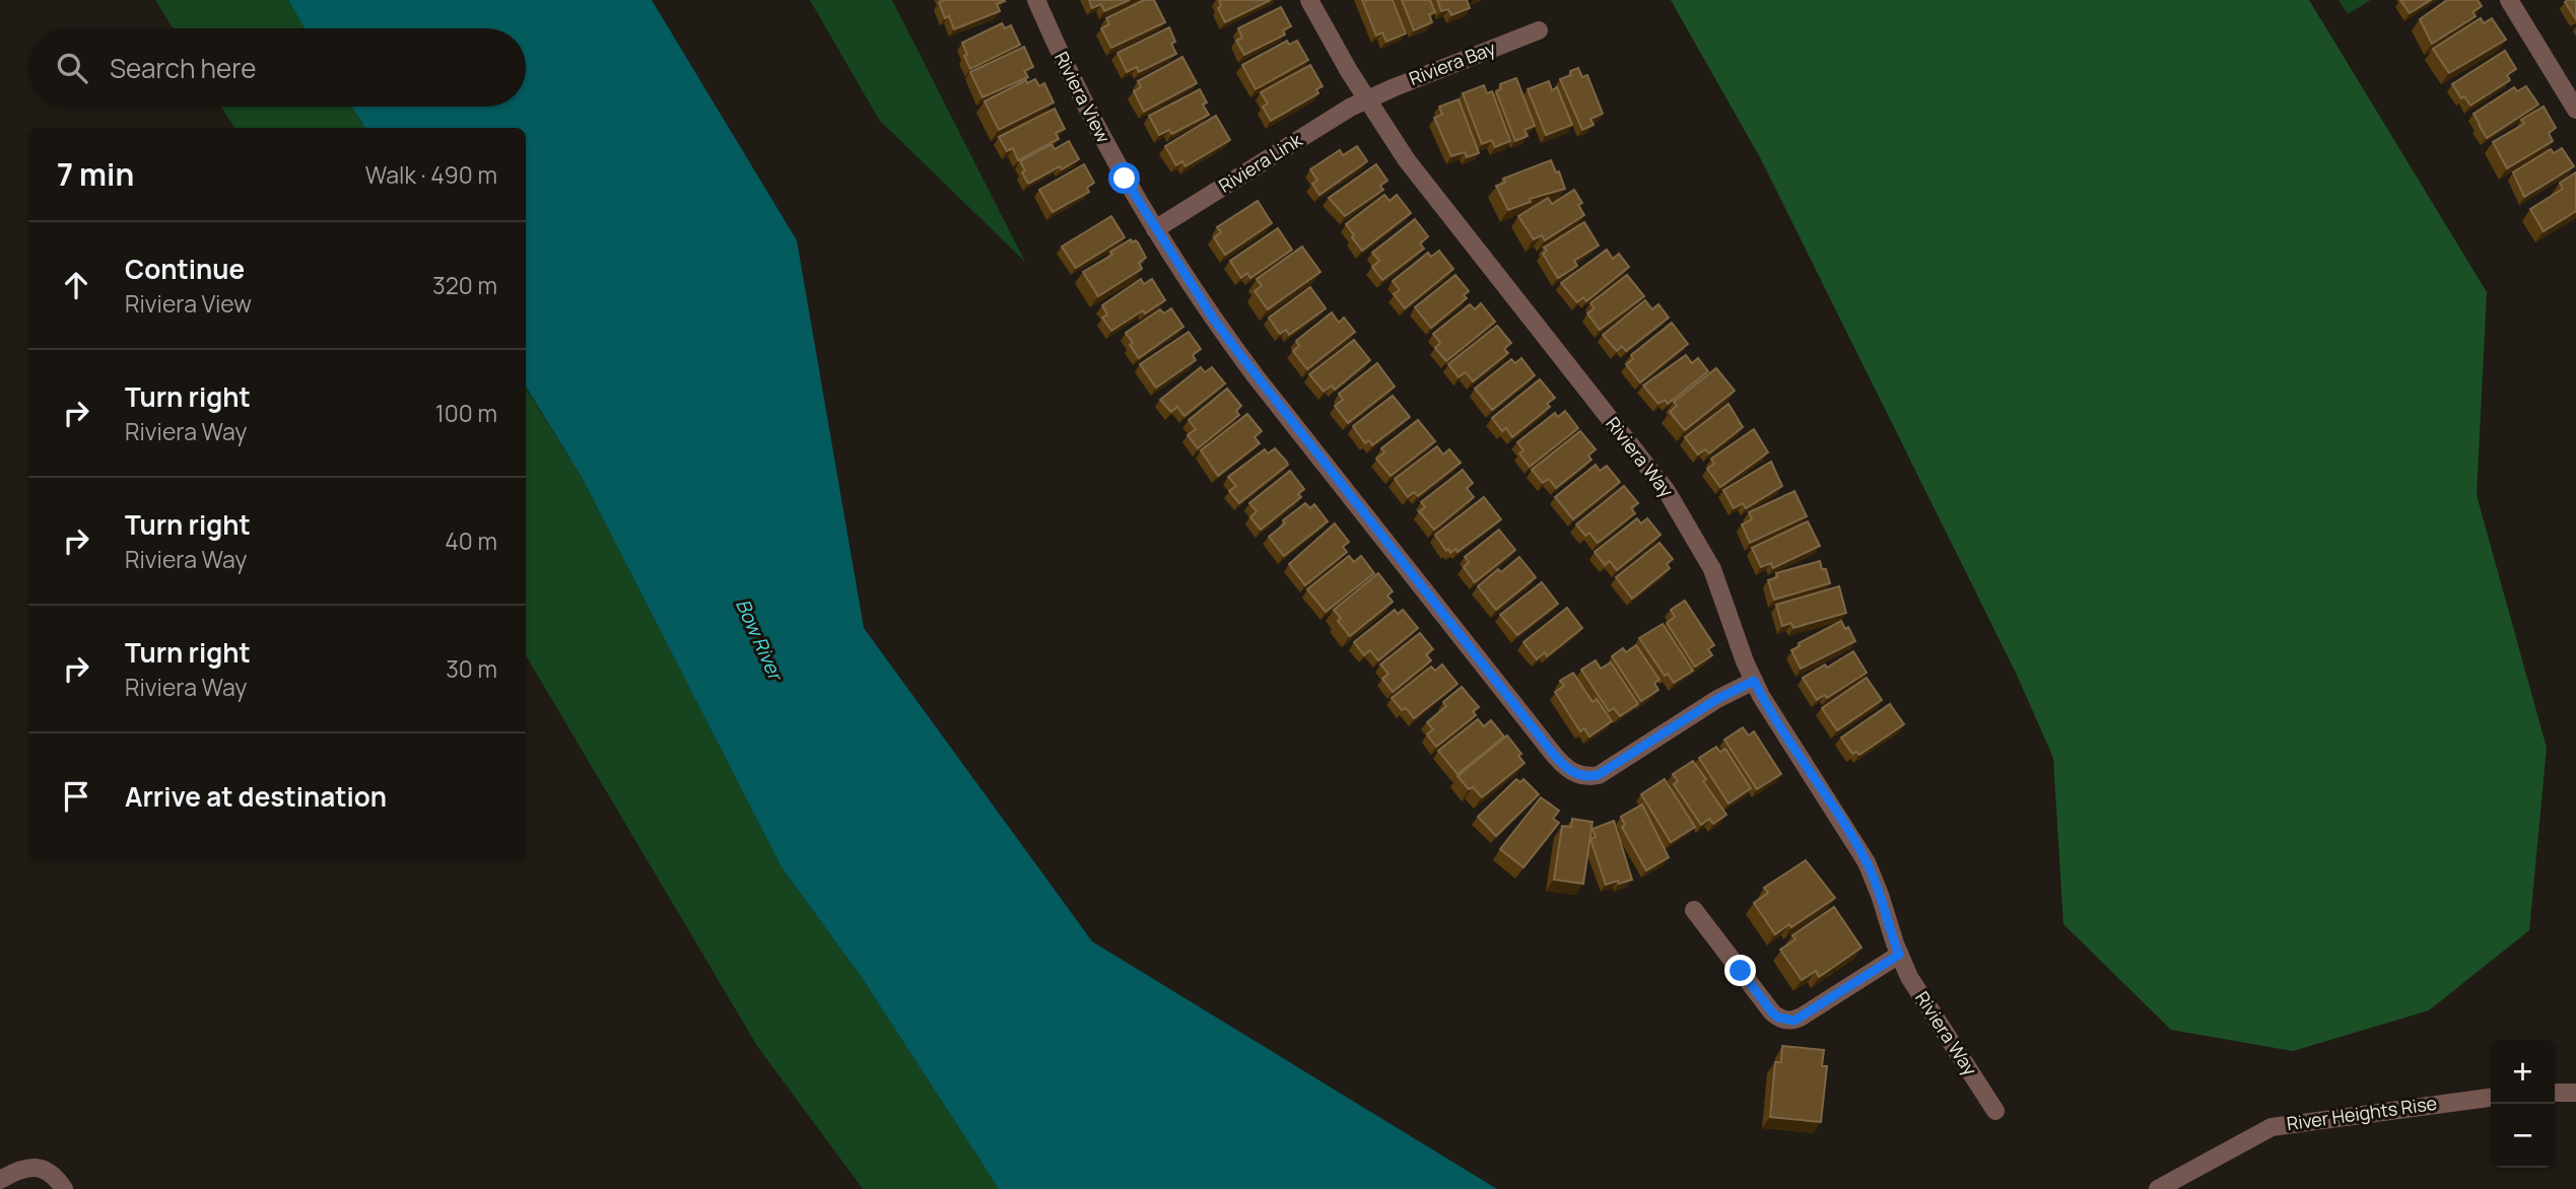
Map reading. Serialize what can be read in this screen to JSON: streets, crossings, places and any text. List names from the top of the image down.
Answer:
{
  "streets": {
    "street": [
      "Riviera Bay",
      "Riviera View",
      "Riviera Link",
      "Riviera Way",
      "River Heights Rise"
    ]
  },
  "crossings": [
    ["Riviera Bay", "Riviera Link"],
    ["Riviera Bay", "Riviera Way"],
    ["Riviera View", "Riviera Link"],
    ["Riviera View", "Riviera Way"],
    ["Riviera Link", "Riviera Way"]
  ],
  "water": ["Bow River"],
  "page": {
    "search": "Search here",
    "heading": ["7 min", "Walk · 490 m"],
    "list": [
      ["Continue", "Riviera View", "320 m"],
      ["Turn right", "Riviera Way", "100 m"],
      ["Turn right", "Riviera Way", "40 m"],
      ["Turn right", "Riviera Way", "30 m"],
      "Arrive at destination"
    ],
    "map_buttons": ["+", "−"]
  }
}
